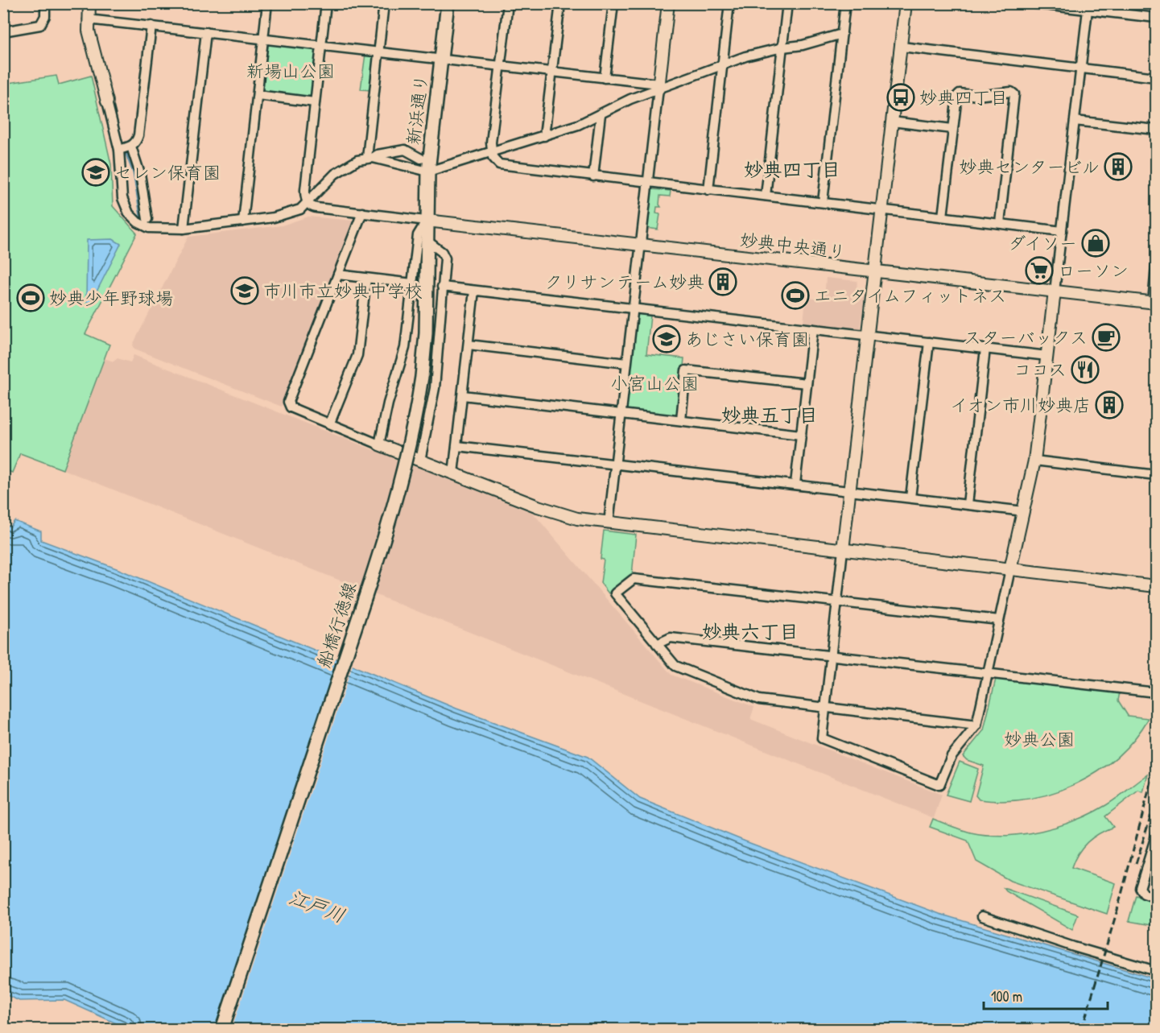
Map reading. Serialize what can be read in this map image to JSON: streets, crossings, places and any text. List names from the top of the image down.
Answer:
{
  "streets": {
    "main road": ["新浜通り", "船橋行徳線"],
    "street": ["妙典中央通り"]
  },
  "crossings": [
    ["新浜通り", "妙典中央通り"],
    ["新浜通り", "船橋行徳線"],
    ["妙典中央通り", "船橋行徳線"]
  ],
  "districts": ["妙典四丁目", "妙典五丁目", "妙典六丁目"],
  "water": ["江戸川"],
  "parks": ["新場山公園", "小宮山公園", "妙典公園"],
  "places": {
    "bus stop": ["妙典四丁目"],
    "building": ["妙典センタービル", "クリサンテーム妙典", "イオン市川妙典店"],
    "school or university": ["セレン保育園", "市川市立妙典中学校", "あじさい保育園"],
    "shop": ["ダイソー"],
    "supermarket": ["ローソン"],
    "sports": ["エニタイムフィットネス", "妙典少年野球場"],
    "cafe": ["スターバックス"],
    "restaurant": ["ココス"]
  },
  "scale_bar": "100 m"
}
